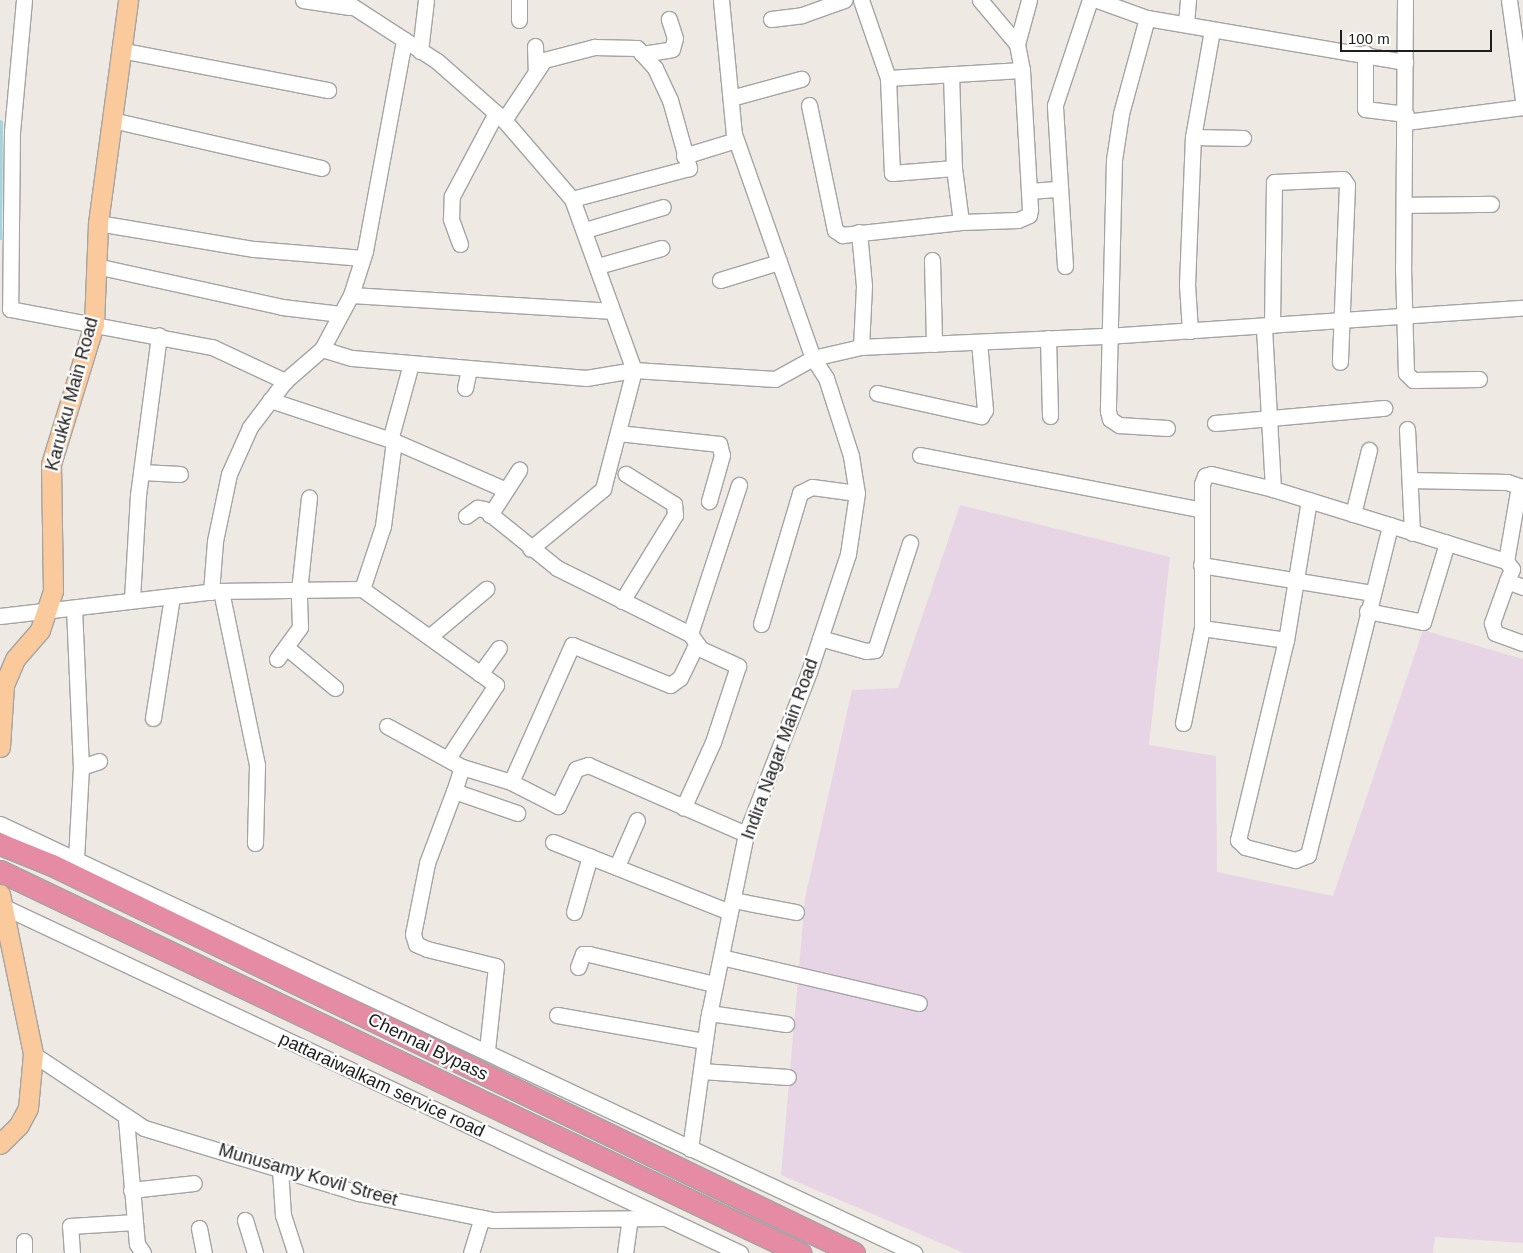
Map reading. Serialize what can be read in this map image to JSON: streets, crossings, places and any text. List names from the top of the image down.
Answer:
{
  "streets": {
    "highway": ["Chennai Bypass"],
    "main road": ["Karukku Main Road"],
    "street": ["Indira Nagar Main Road", "pattaraiwalkam service road", "Munusamy Kovil Street"]
  },
  "crossings": [
    ["pattaraiwalkam service road", "Munusamy Kovil Street"]
  ],
  "scale_bar": "100 m"
}
